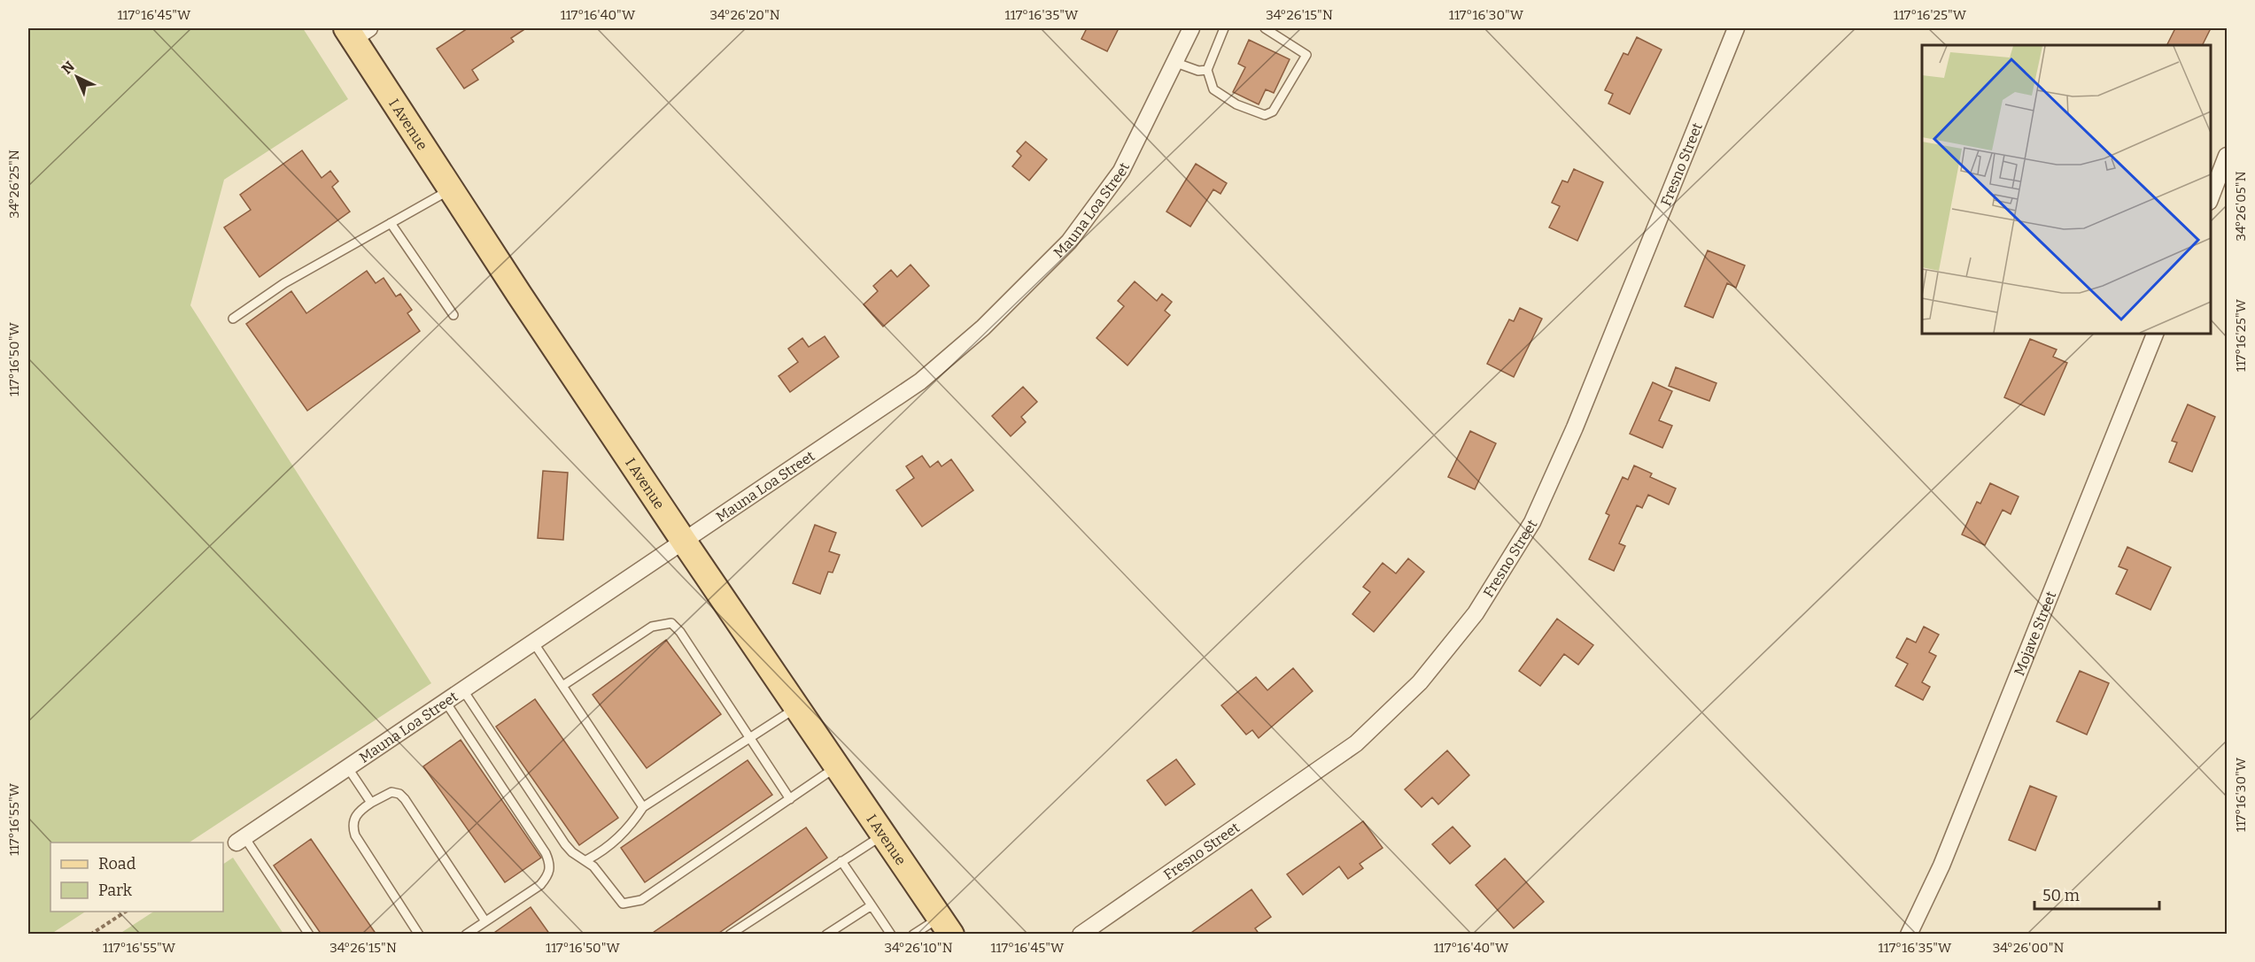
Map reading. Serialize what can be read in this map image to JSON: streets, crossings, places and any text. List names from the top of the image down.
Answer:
{
  "streets": {
    "main road": ["I Avenue"],
    "street": ["Fresno Street", "Mauna Loa Street", "Mojave Street"]
  },
  "crossings": [
    ["I Avenue", "Mauna Loa Street"]
  ],
  "legend": ["Road", "Park"],
  "scale_bar": "50 m",
  "north": "top left",
  "coordinates": [
    "117°16'45\"W",
    "117°16'40\"W",
    "34°26'20\"N",
    "117°16'35\"W",
    "34°26'15\"N",
    "117°16'30\"W",
    "117°16'25\"W",
    "34°26'25\"N",
    "34°26'05\"N",
    "117°16'50\"W",
    "117°16'55\"W",
    "34°26'10\"N",
    "34°26'00\"N"
  ]
}
